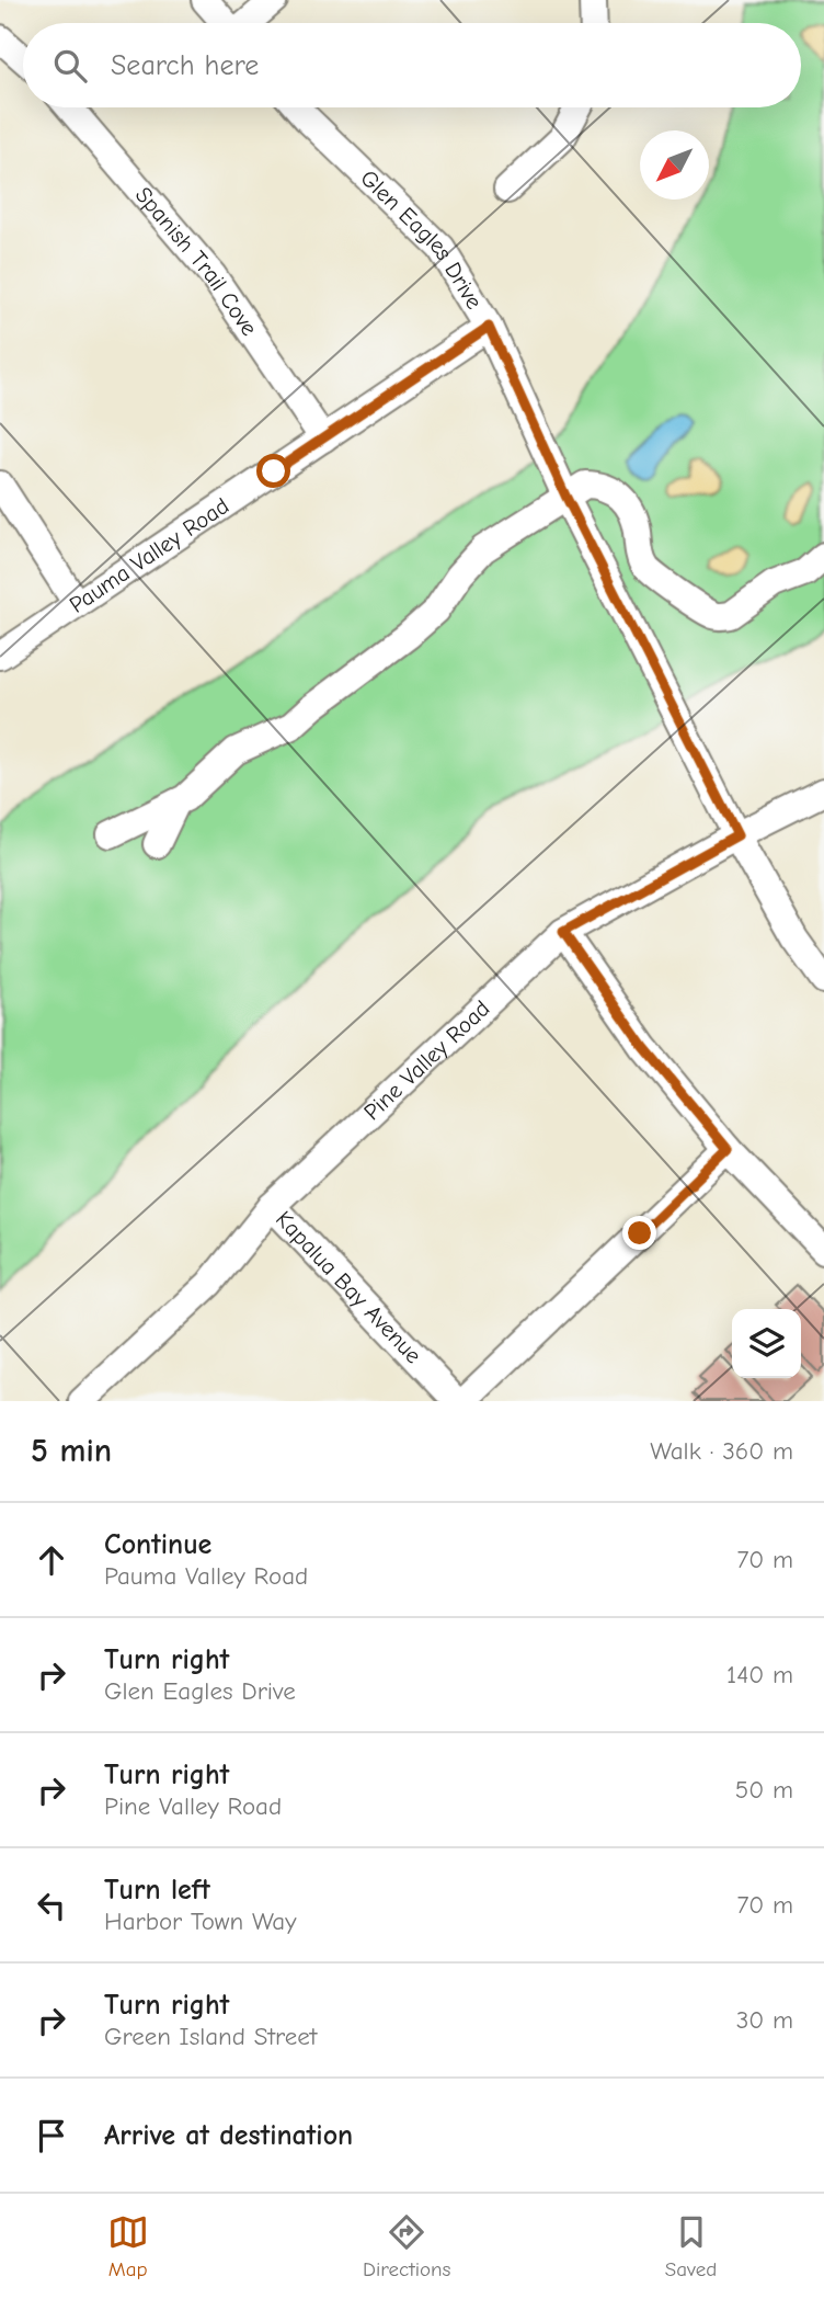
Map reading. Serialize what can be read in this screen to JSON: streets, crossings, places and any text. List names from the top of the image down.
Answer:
{
  "streets": {
    "street": [
      "Glen Eagles Drive",
      "Spanish Trail Cove",
      "Pauma Valley Road",
      "Pine Valley Road",
      "Kapalua Bay Avenue"
    ]
  },
  "crossings": [
    ["Glen Eagles Drive", "Pauma Valley Road"],
    ["Glen Eagles Drive", "Pine Valley Road"],
    ["Spanish Trail Cove", "Pauma Valley Road"],
    ["Pine Valley Road", "Kapalua Bay Avenue"]
  ],
  "north": "bottom left",
  "page": {
    "search": "Search here",
    "heading": ["5 min", "Walk · 360 m"],
    "list": [
      ["Continue", "Pauma Valley Road", "70 m"],
      ["Turn right", "Glen Eagles Drive", "140 m"],
      ["Turn right", "Pine Valley Road", "50 m"],
      ["Turn left", "Harbor Town Way", "70 m"],
      ["Turn right", "Green Island Street", "30 m"],
      "Arrive at destination"
    ],
    "nav": ["Map", "Directions", "Saved"]
  }
}
